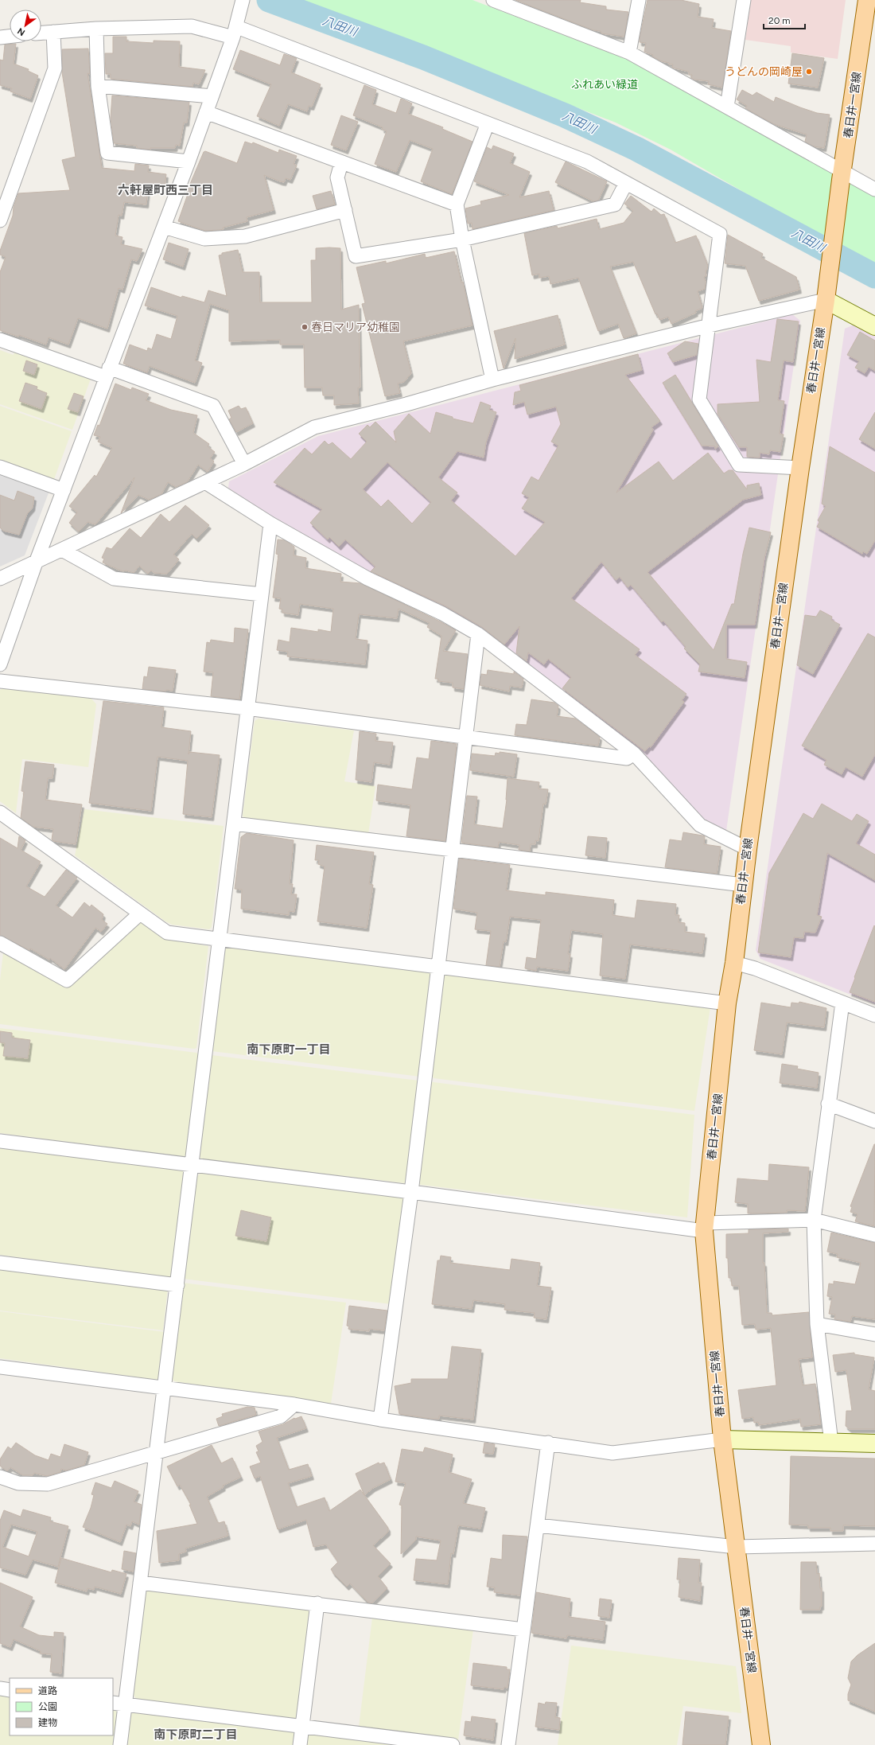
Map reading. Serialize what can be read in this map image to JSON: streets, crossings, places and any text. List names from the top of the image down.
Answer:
{
  "streets": {
    "main road": ["春日井一宮線"]
  },
  "districts": ["六軒屋町西三丁目", "南下原町一丁目", "南下原町二丁目"],
  "water": ["八田川"],
  "parks": ["ふれあい緑道"],
  "places": ["うどんの岡崎屋", "春日マリア幼稚園"],
  "legend": ["道路", "公園", "建物"],
  "scale_bar": "20 m",
  "north": "bottom left"
}
